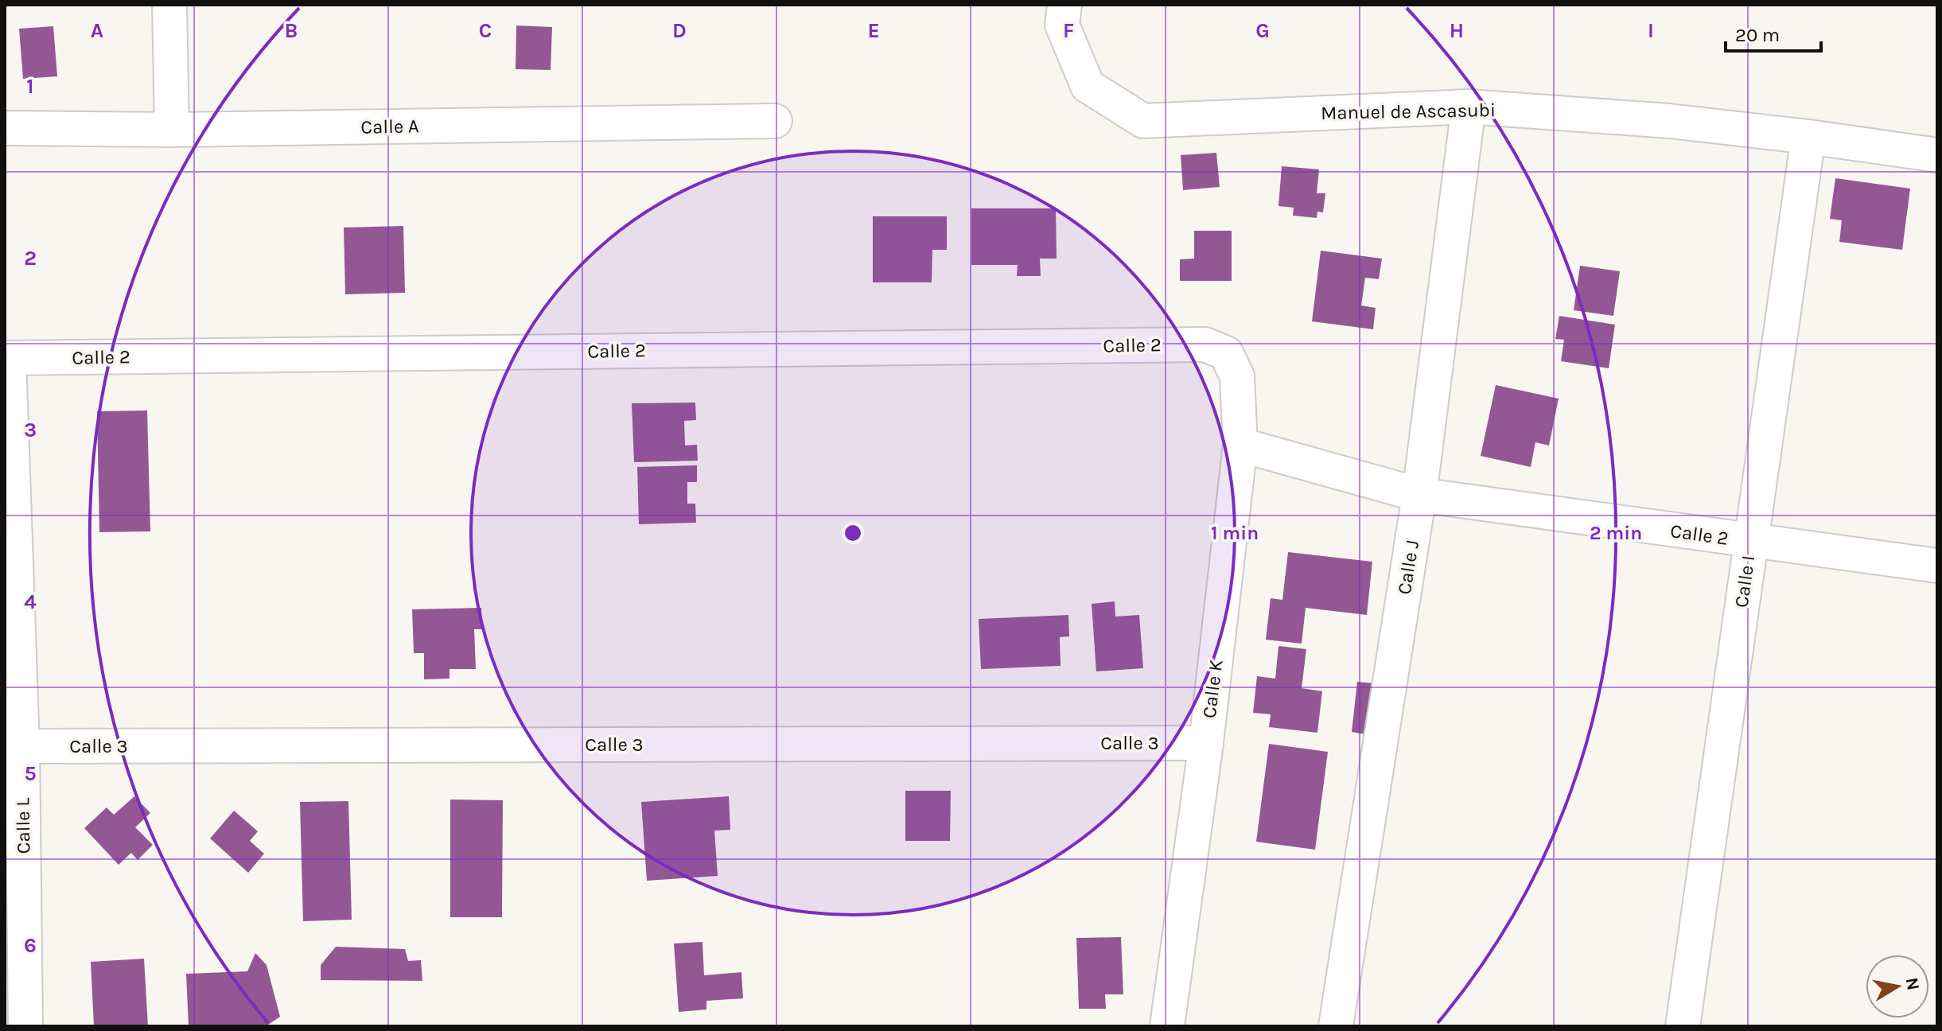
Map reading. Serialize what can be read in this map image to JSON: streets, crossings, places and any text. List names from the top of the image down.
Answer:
{
  "streets": {
    "street": [
      "Manuel de Ascasubi",
      "Calle A",
      "Calle 2",
      "Calle J",
      "Calle I",
      "Calle K",
      "Calle 3",
      "Calle L"
    ]
  },
  "crossings": [
    ["Manuel de Ascasubi", "Calle J"],
    ["Manuel de Ascasubi", "Calle I"],
    ["Calle 2", "Calle J"],
    ["Calle 2", "Calle I"],
    ["Calle 2", "Calle K"],
    ["Calle 2", "Calle L"],
    ["Calle K", "Calle 3"],
    ["Calle 3", "Calle L"]
  ],
  "scale_bar": "20 m",
  "north": "right",
  "grid": {
    "columns": [
      "A",
      "B",
      "C",
      "D",
      "E",
      "F",
      "G",
      "H",
      "I"
    ],
    "rows": [
      "1",
      "2",
      "3",
      "4",
      "5",
      "6"
    ]
  },
  "rings": ["1 min", "2 min"]
}
